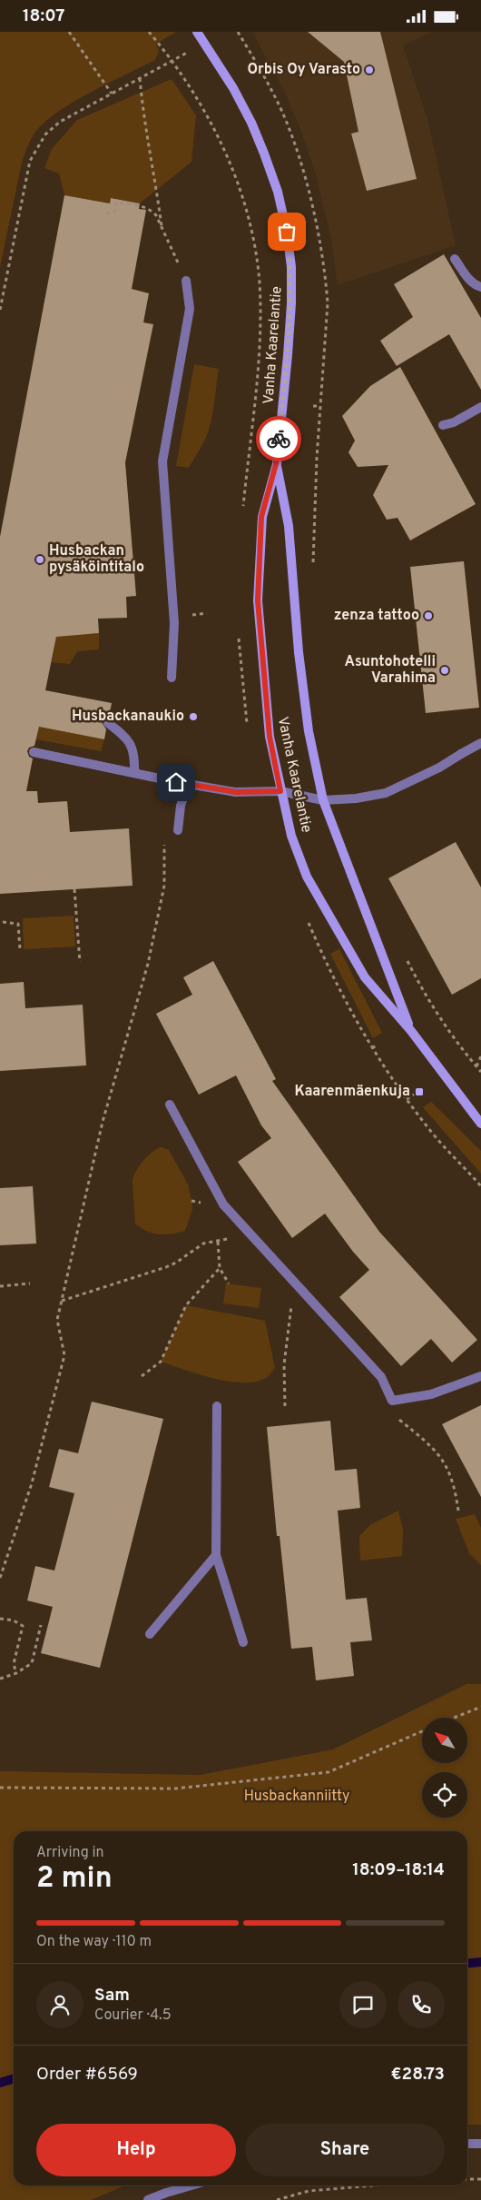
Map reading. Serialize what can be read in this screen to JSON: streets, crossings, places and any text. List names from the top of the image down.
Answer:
{
  "streets": {
    "main road": ["Vanha Kaarelantie"]
  },
  "parks": ["Husbackanniitty"],
  "places": {
    "other": [
      "Orbis Oy Varasto",
      "Husbackan pysäköintitalo",
      "zenza tattoo",
      "Asuntohotelli Varahima",
      "Husbackanaukio"
    ],
    "transit": ["Kaarenmäenkuja"]
  },
  "north": "top left",
  "page": {
    "status": "18:07",
    "heading": ["2 min", "Arriving in", "18:09–18:14"],
    "panel": [
      "Sam",
      "Courier · 4.5",
      "Order #6569",
      "€28.73"
    ],
    "bar": "On the way · 110 m",
    "buttons": ["Help", "Share"]
  }
}
